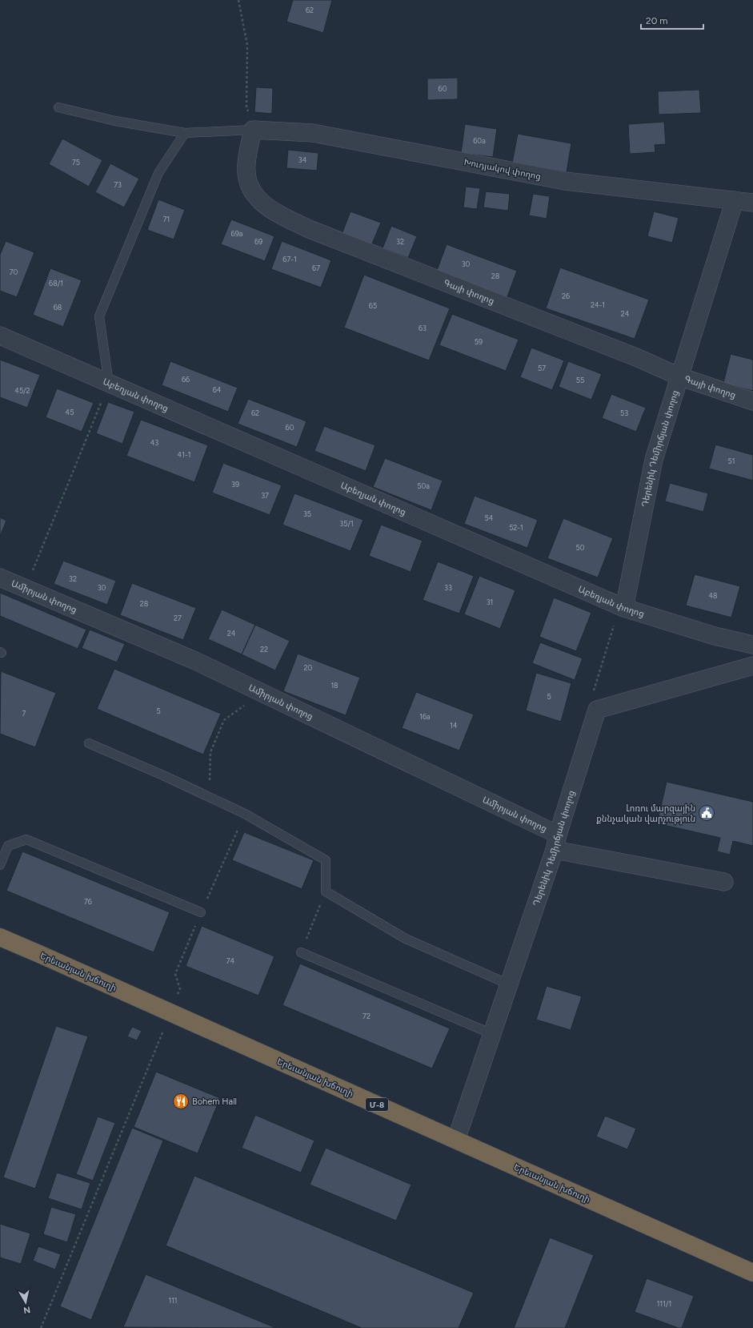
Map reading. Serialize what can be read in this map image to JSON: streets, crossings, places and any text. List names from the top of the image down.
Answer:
{
  "streets": {
    "highway": ["Երեւանյան խճուղի", "Մ-8"],
    "street": [
      "Խուդյակով փողոց",
      "Գայի փողոց",
      "Աբեղյան փողոց",
      "Դերենիկ Դեմիրճյան փողոց",
      "Ամիրյան փողոց"
    ]
  },
  "crossings": [
    ["Խուդյակով փողոց", "Գայի փողոց"],
    ["Խուդյակով փողոց", "Դերենիկ Դեմիրճյան փողոց"],
    ["Գայի փողոց", "Դերենիկ Դեմիրճյան փողոց"],
    ["Աբեղյան փողոց", "Դերենիկ Դեմիրճյան փողոց"],
    ["Դերենիկ Դեմիրճյան փողոց", "Ամիրյան փողոց"],
    ["Դերենիկ Դեմիրճյան փողոց", "Երեւանյան խճուղի"]
  ],
  "places": {
    "public building": ["Լոռու մարզային քննչական վարչություն"],
    "restaurant": ["Bohem Hall"]
  },
  "house_numbers": [
    "62",
    "60",
    "60a",
    "34",
    "75",
    "73",
    "71",
    "69a",
    "69",
    "32",
    "67-1",
    "30",
    "67",
    "70",
    "28",
    "68/1",
    "26",
    "24-1",
    "65",
    "68",
    "24",
    "63",
    "59",
    "57",
    "66",
    "55",
    "64",
    "45/2",
    "45",
    "62",
    "53",
    "60",
    "43",
    "41-1",
    "51",
    "39",
    "50a",
    "37",
    "35",
    "54",
    "35/1",
    "52-1",
    "50",
    "32",
    "30",
    "33",
    "48",
    "31",
    "28",
    "27",
    "24",
    "22",
    "20",
    "18",
    "5",
    "5",
    "7",
    "16a",
    "14",
    "76",
    "74",
    "72",
    "111",
    "111/1"
  ],
  "scale_bar": "20 m",
  "north": "bottom"
}
